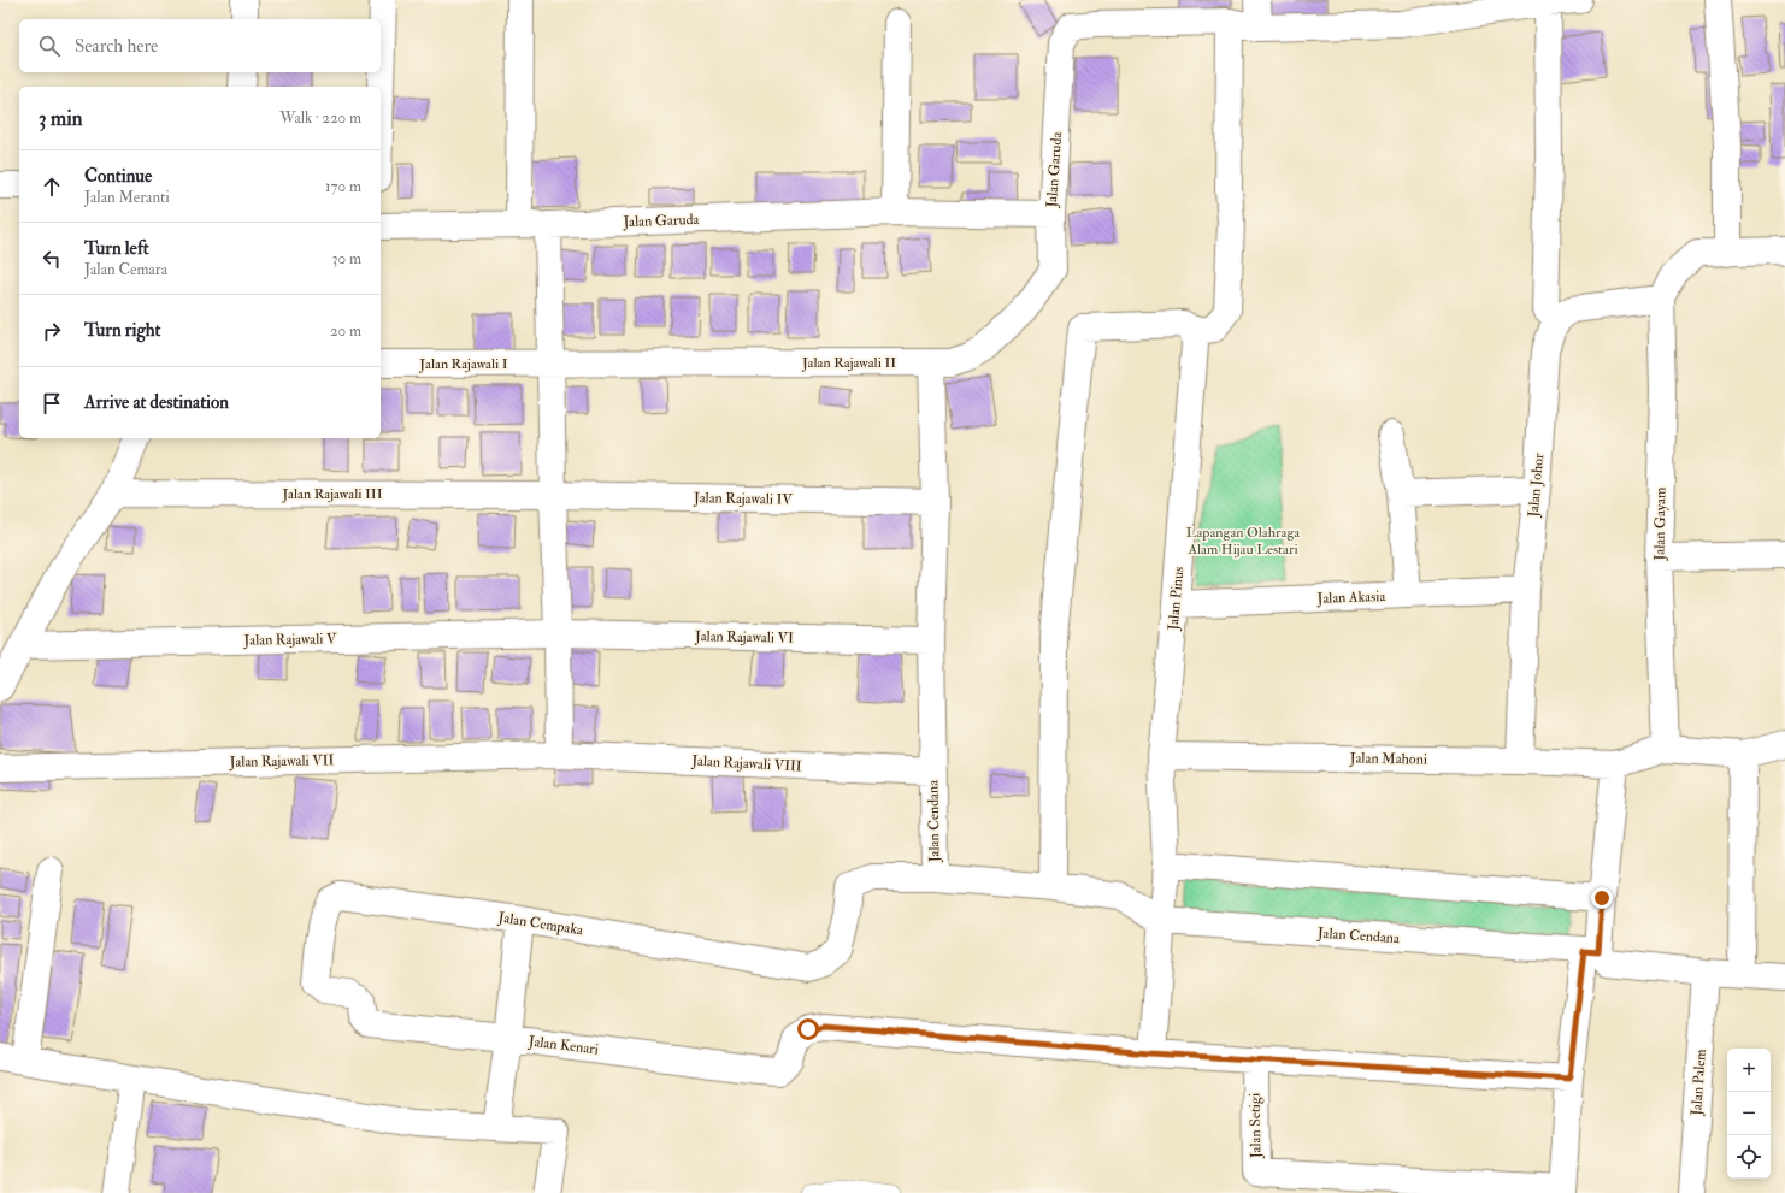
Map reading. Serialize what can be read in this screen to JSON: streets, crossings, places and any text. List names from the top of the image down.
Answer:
{
  "streets": {
    "street": [
      "Jalan Garuda",
      "Jalan Rajawali II",
      "Jalan Rajawali I",
      "Jalan Johor",
      "Jalan Rajawali III",
      "Jalan Rajawali IV",
      "Jalan Gayam",
      "Jalan Akasia",
      "Jalan Pinus",
      "Jalan Rajawali VI",
      "Jalan Rajawali V",
      "Jalan Mahoni",
      "Jalan Rajawali VII",
      "Jalan Rajawali VIII",
      "Jalan Cendana",
      "Jalan Cempaka",
      "Jalan Kenari",
      "Jalan Palem",
      "Jalan Setigi"
    ]
  },
  "crossings": [
    ["Jalan Garuda", "Jalan Rajawali II"],
    ["Jalan Rajawali II", "Jalan Rajawali I"],
    ["Jalan Rajawali II", "Jalan Cendana"],
    ["Jalan Johor", "Jalan Gayam"],
    ["Jalan Johor", "Jalan Akasia"],
    ["Jalan Johor", "Jalan Mahoni"],
    ["Jalan Rajawali III", "Jalan Rajawali IV"],
    ["Jalan Rajawali IV", "Jalan Cendana"],
    ["Jalan Gayam", "Jalan Mahoni"],
    ["Jalan Akasia", "Jalan Pinus"],
    ["Jalan Pinus", "Jalan Mahoni"],
    ["Jalan Pinus", "Jalan Cendana"],
    ["Jalan Pinus", "Jalan Kenari"],
    ["Jalan Rajawali VI", "Jalan Rajawali V"],
    ["Jalan Rajawali VI", "Jalan Cendana"],
    ["Jalan Rajawali VII", "Jalan Rajawali VIII"],
    ["Jalan Rajawali VIII", "Jalan Cendana"],
    ["Jalan Cendana", "Jalan Cempaka"],
    ["Jalan Cendana", "Jalan Palem"],
    ["Jalan Cempaka", "Jalan Kenari"]
  ],
  "parks": ["Lapangan Olahraga Alam Hijau Lestari"],
  "page": {
    "search": "Search here",
    "heading": ["3 min", "Walk · 220 m"],
    "list": [
      ["Continue", "Jalan Meranti", "170 m"],
      ["Turn left", "Jalan Cemara", "30 m"],
      ["Turn right", "20 m"],
      "Arrive at destination"
    ],
    "map_buttons": ["+", "−"]
  }
}
